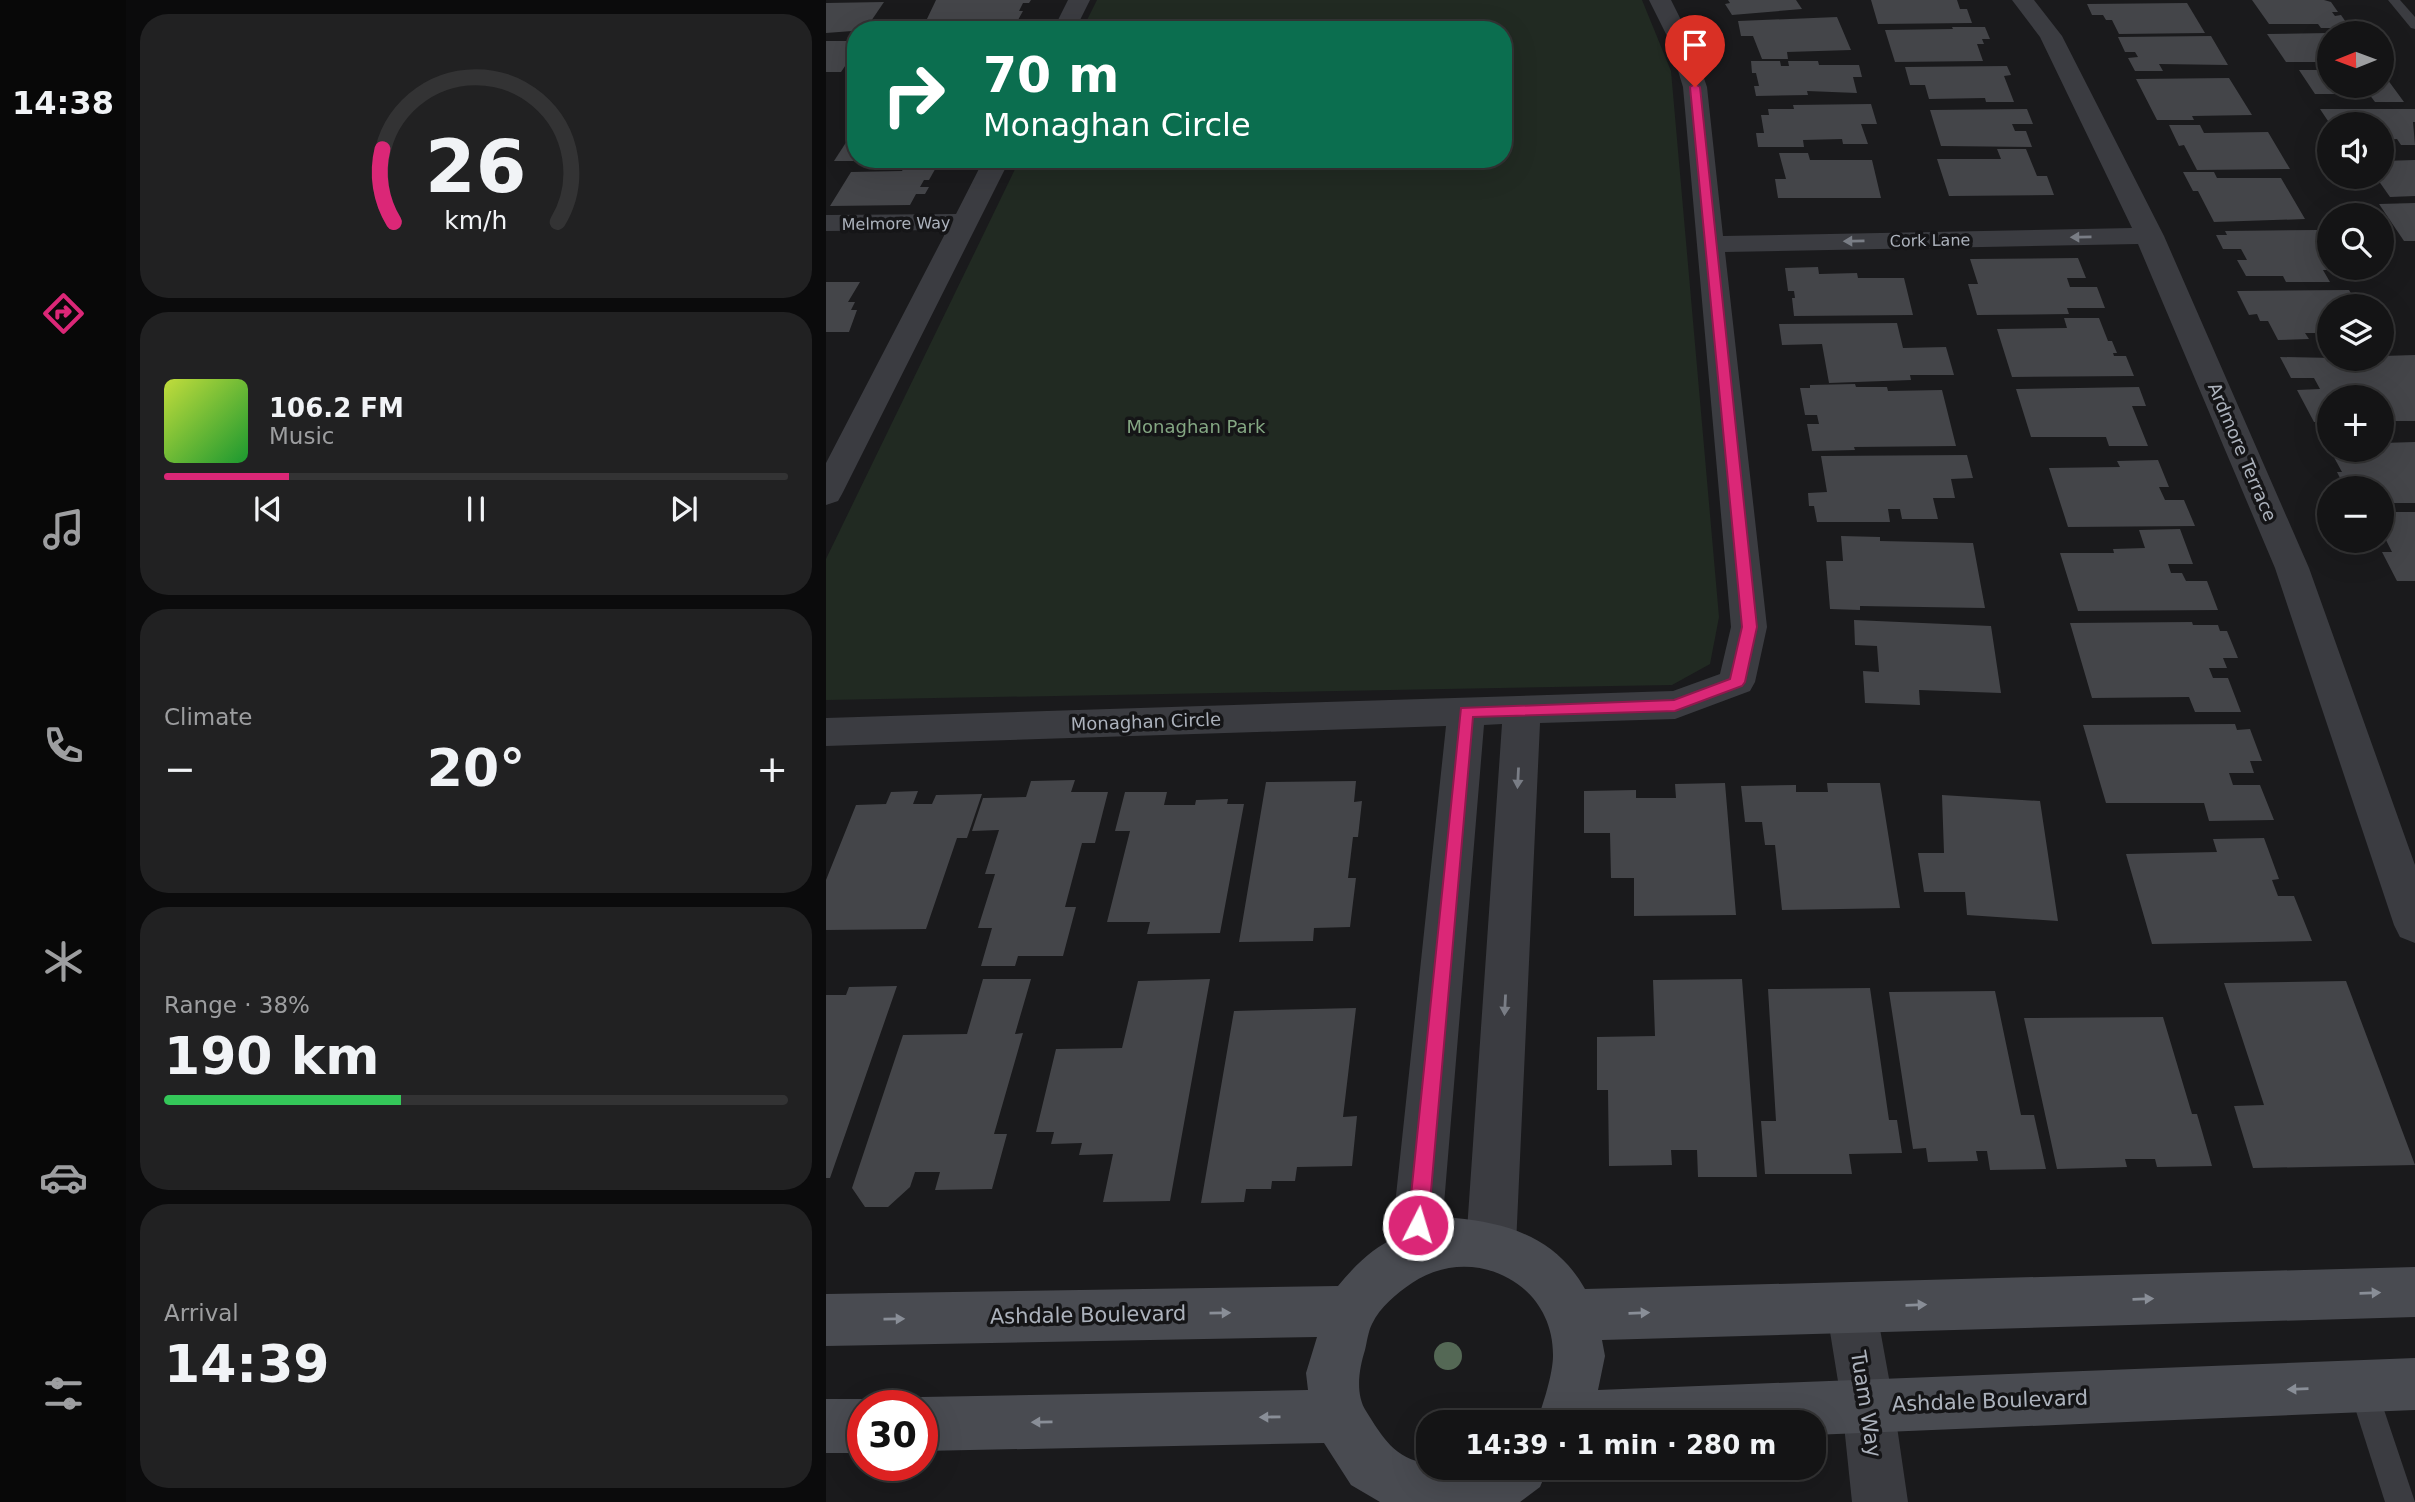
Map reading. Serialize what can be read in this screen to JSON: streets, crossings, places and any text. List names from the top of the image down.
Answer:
{
  "streets": {
    "street": [
      "Melmore Way",
      "Cork Lane",
      "Ardmore Terrace",
      "Monaghan Circle",
      "Ashdale Boulevard",
      "Tuam Way"
    ]
  },
  "crossings": [
    ["Cork Lane", "Ardmore Terrace"],
    ["Cork Lane", "Monaghan Circle"],
    ["Ashdale Boulevard", "Tuam Way"]
  ],
  "parks": ["Monaghan Park"],
  "north": "left",
  "page": {
    "tabs": "14:38",
    "map_buttons": ["+", "−"],
    "turn": ["70 m", "Monaghan Circle"],
    "song": ["106.2 FM", "Music"],
    "tile": [
      "Climate",
      ["Range · 38%", "190 km"],
      ["Arrival", "14:39"]
    ],
    "heat": ["−", "20°", "+"],
    "limit": "30",
    "trip": "14:39 · 1 min · 280 m",
    "gauge": ["26", "km/h"]
  }
}
